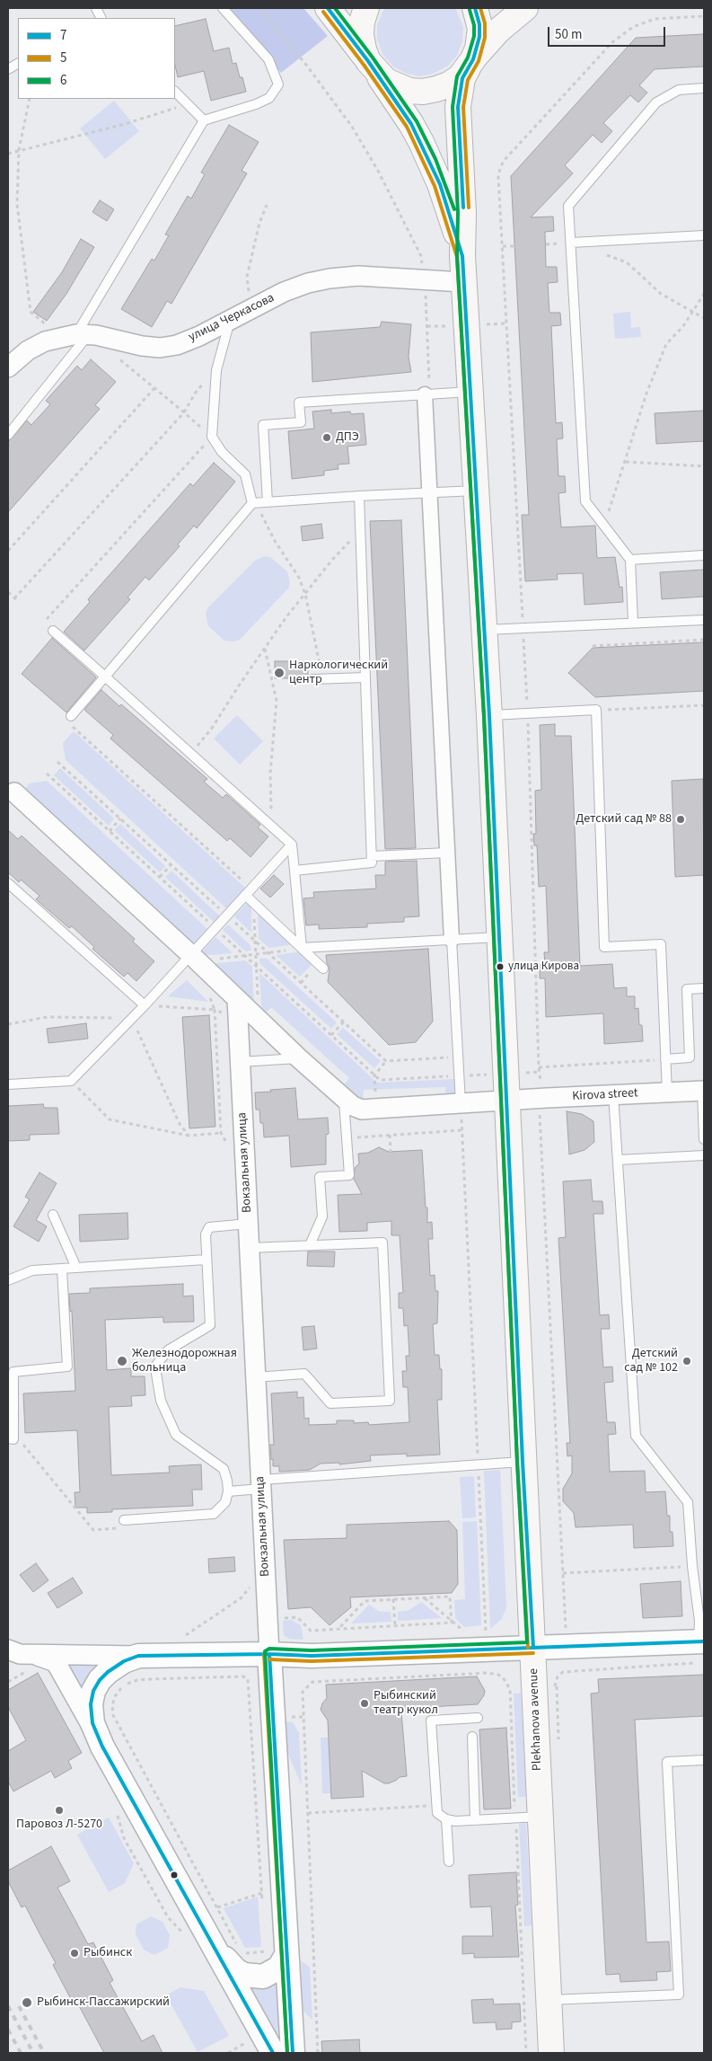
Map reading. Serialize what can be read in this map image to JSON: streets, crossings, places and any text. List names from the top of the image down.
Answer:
{
  "streets": {
    "main road": ["Plekhanova avenue"],
    "street": ["улица Черкасова", "Kirova street", "Вокзальная улица"]
  },
  "crossings": [
    ["улица Черкасова", "Plekhanova avenue"],
    ["Kirova street", "Вокзальная улица"],
    ["Kirova street", "Plekhanova avenue"]
  ],
  "places": [
    "ДПЭ",
    "Наркологический центр",
    "Детский сад № 88",
    "улица Кирова",
    "Железнодорожная больница",
    "Детский сад № 102",
    "Рыбинский театр кукол",
    "Паровоз Л-5270",
    "Рыбинск",
    "Рыбинск-Пассажирский"
  ],
  "lines": ["transit line 7", "transit line 5", "transit line 6"],
  "legend": ["7", "5", "6"],
  "scale_bar": "50 m"
}
